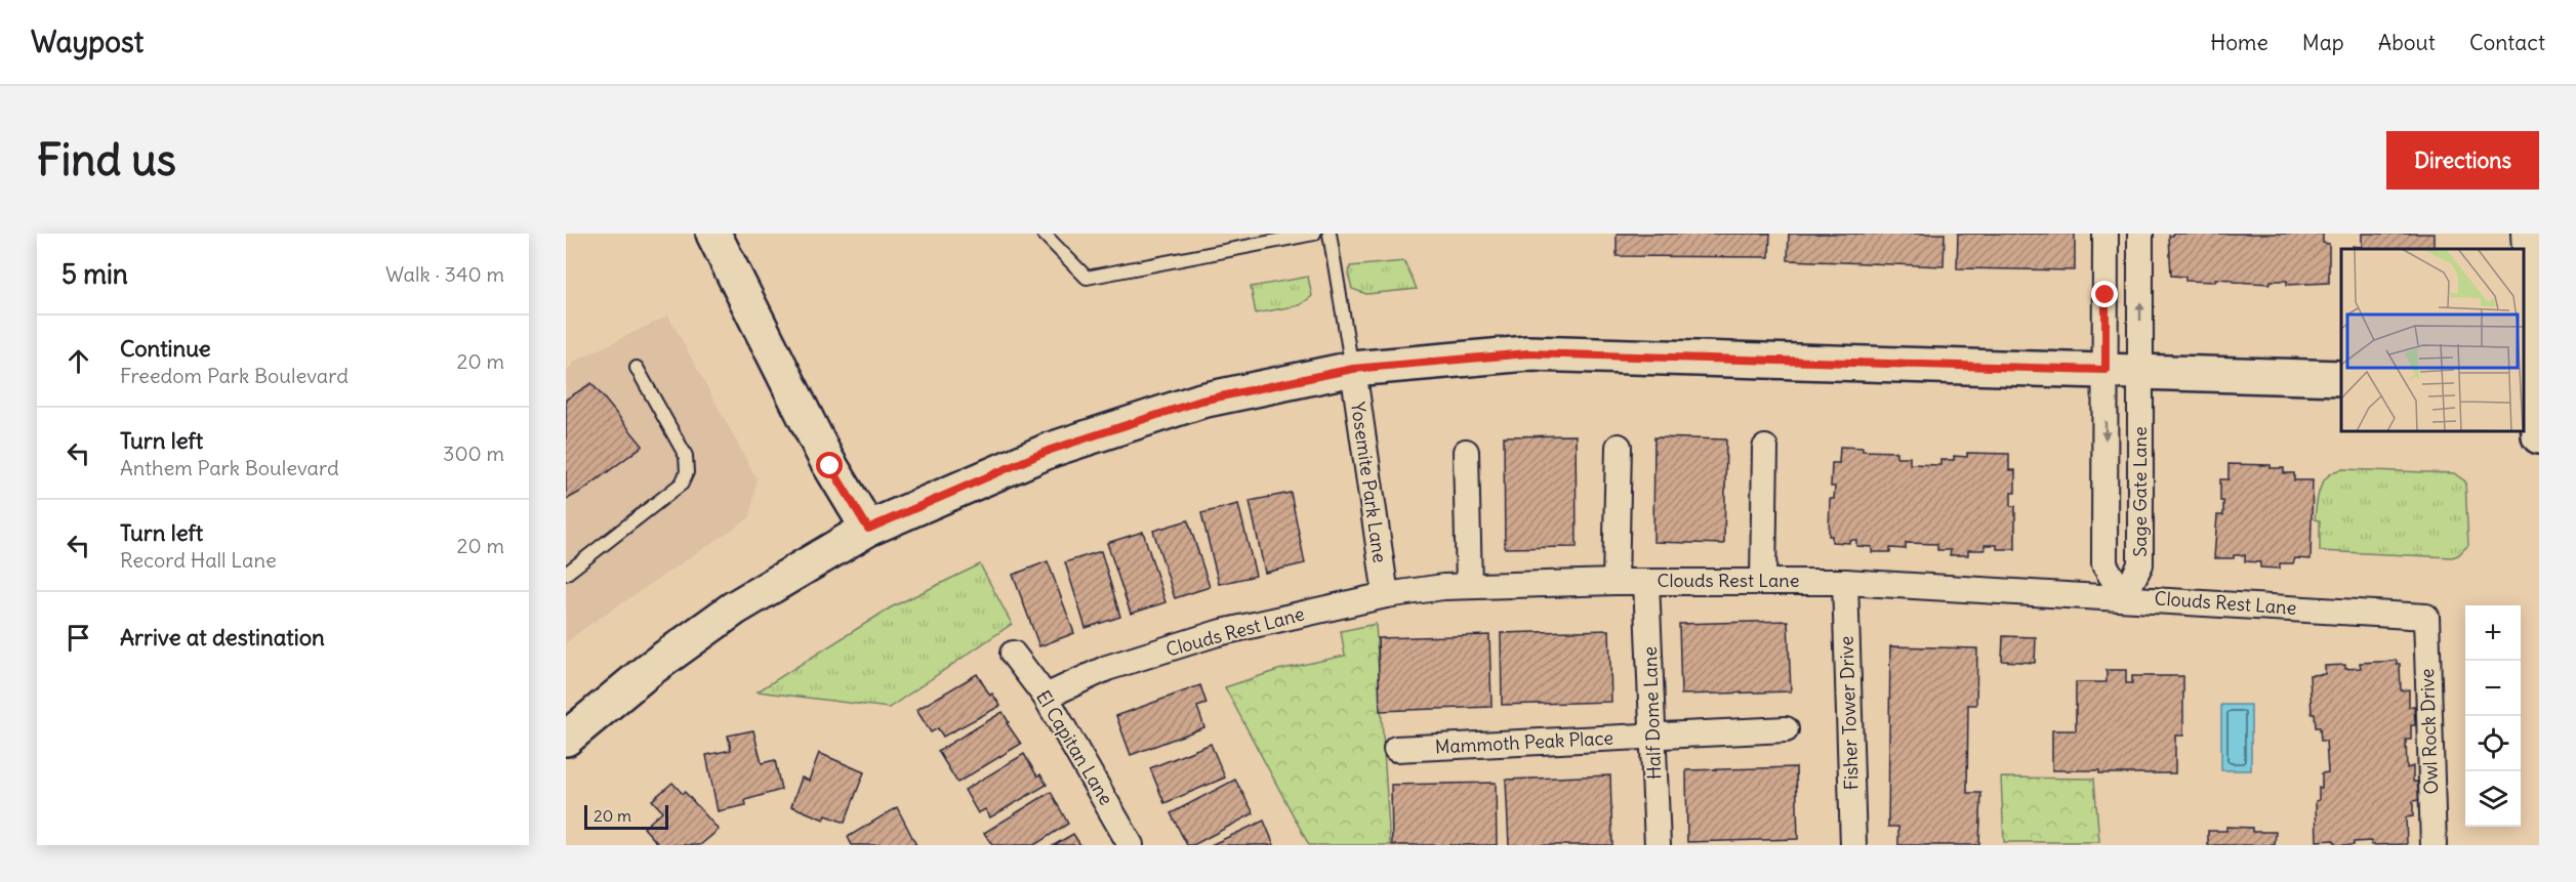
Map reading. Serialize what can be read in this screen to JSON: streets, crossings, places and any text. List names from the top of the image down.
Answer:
{
  "streets": {
    "street": [
      "Yosemite Park Lane",
      "Sage Gate Lane",
      "Clouds Rest Lane",
      "Half Dome Lane",
      "Fisher Tower Drive",
      "Owl Rock Drive",
      "Mammoth Peak Place",
      "El Capitan Lane"
    ]
  },
  "crossings": [
    ["Yosemite Park Lane", "Clouds Rest Lane"],
    ["Sage Gate Lane", "Clouds Rest Lane"],
    ["Clouds Rest Lane", "Half Dome Lane"],
    ["Clouds Rest Lane", "Fisher Tower Drive"],
    ["Clouds Rest Lane", "Owl Rock Drive"],
    ["Clouds Rest Lane", "El Capitan Lane"],
    ["Half Dome Lane", "Mammoth Peak Place"]
  ],
  "scale_bar": "20 m",
  "page": {
    "header": "Waypost",
    "nav": [
      "Home",
      "Map",
      "About",
      "Contact"
    ],
    "buttons": "Directions",
    "title": "Find us",
    "heading": ["5 min", "Walk · 340 m"],
    "list": [
      ["Continue", "Freedom Park Boulevard", "20 m"],
      ["Turn left", "Anthem Park Boulevard", "300 m"],
      ["Turn left", "Record Hall Lane", "20 m"],
      "Arrive at destination"
    ],
    "map_buttons": ["+", "−"],
    "scale": "20 m"
  }
}
